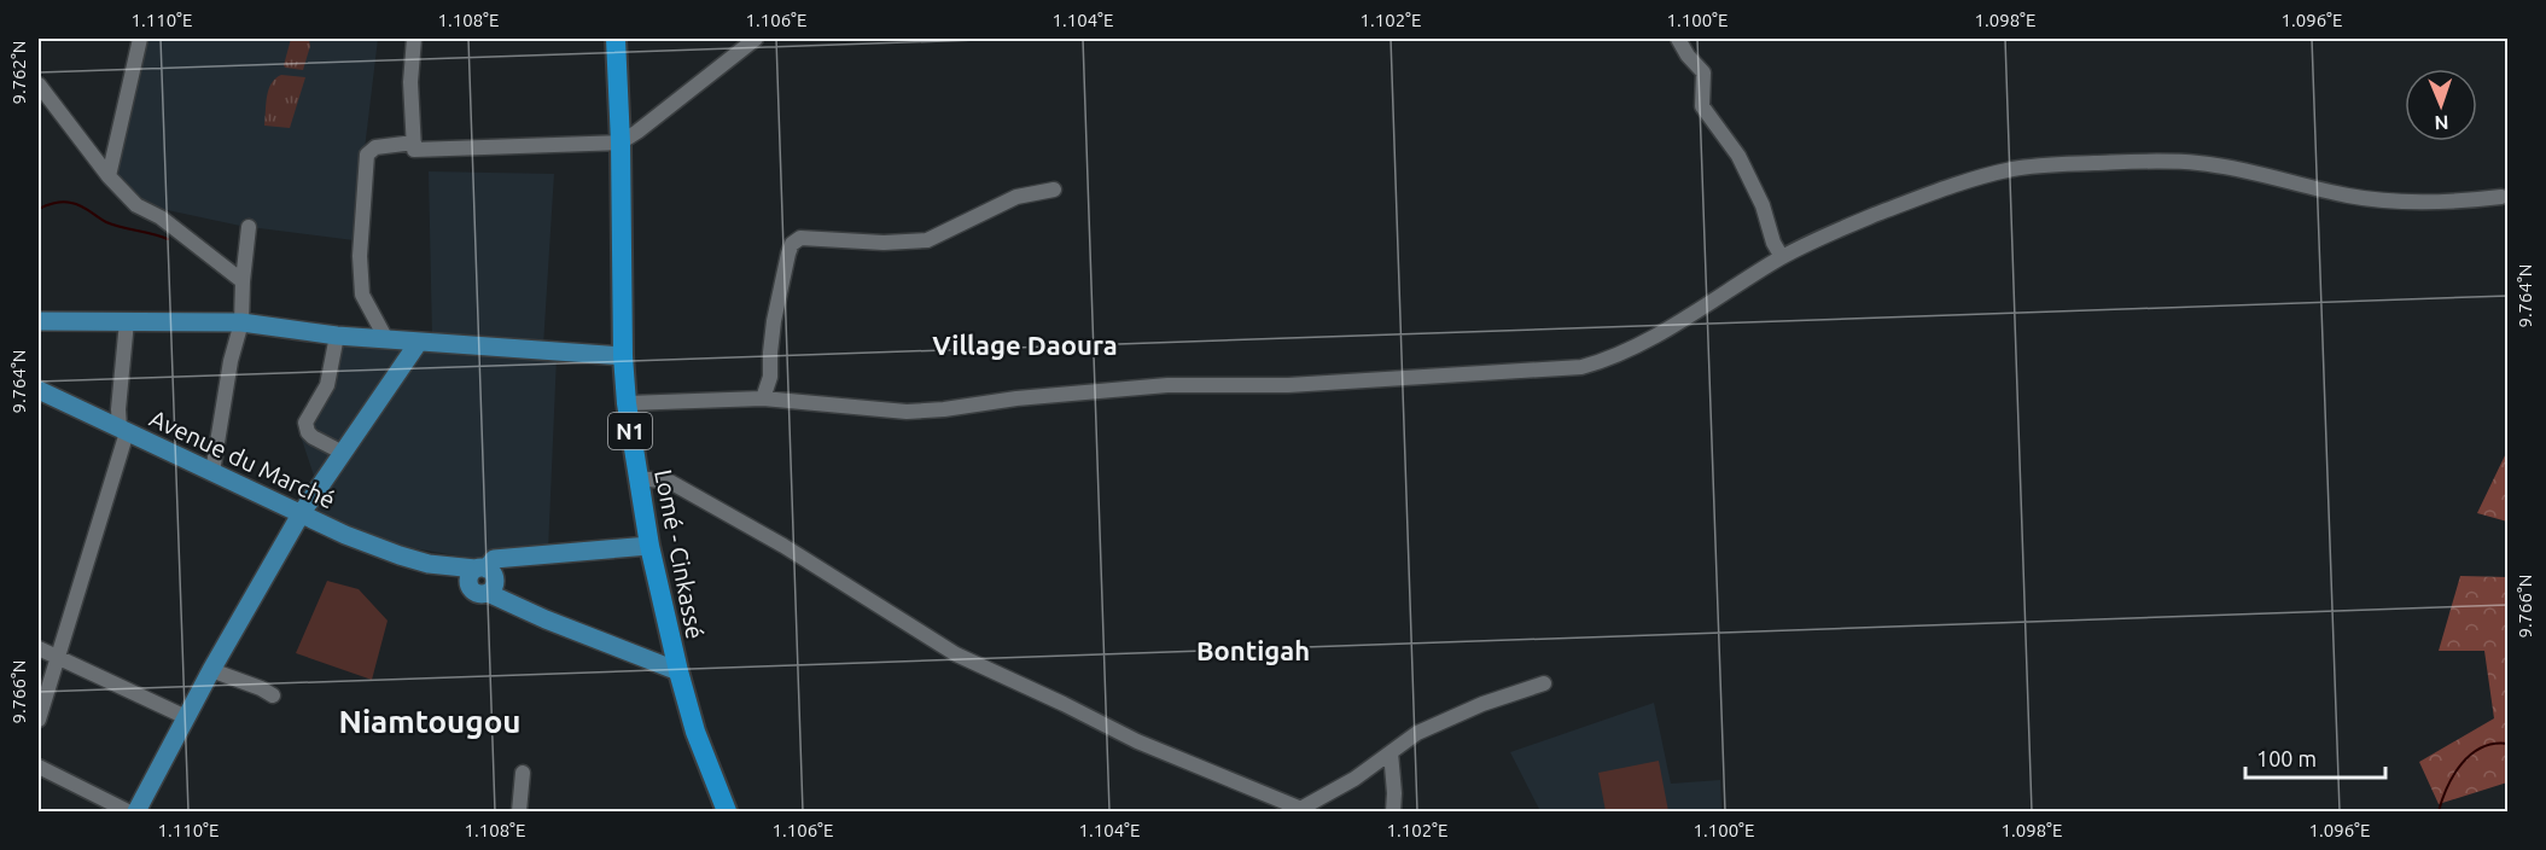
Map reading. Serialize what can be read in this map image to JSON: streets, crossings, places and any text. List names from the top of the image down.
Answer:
{
  "streets": {
    "highway": ["N1", "Lomé - Cinkassé"],
    "main road": ["Avenue du Marché"]
  },
  "crossings": [
    ["Avenue du Marché", "Lomé - Cinkassé"]
  ],
  "districts": ["Village Daoura", "Bontigah", "Niamtougou"],
  "scale_bar": "100 m",
  "north": "bottom",
  "coordinates": [
    "1.110°E",
    "1.108°E",
    "1.106°E",
    "1.104°E",
    "1.102°E",
    "1.100°E",
    "1.098°E",
    "1.096°E",
    "9.762°N",
    "9.764°N",
    "9.766°N"
  ]
}
